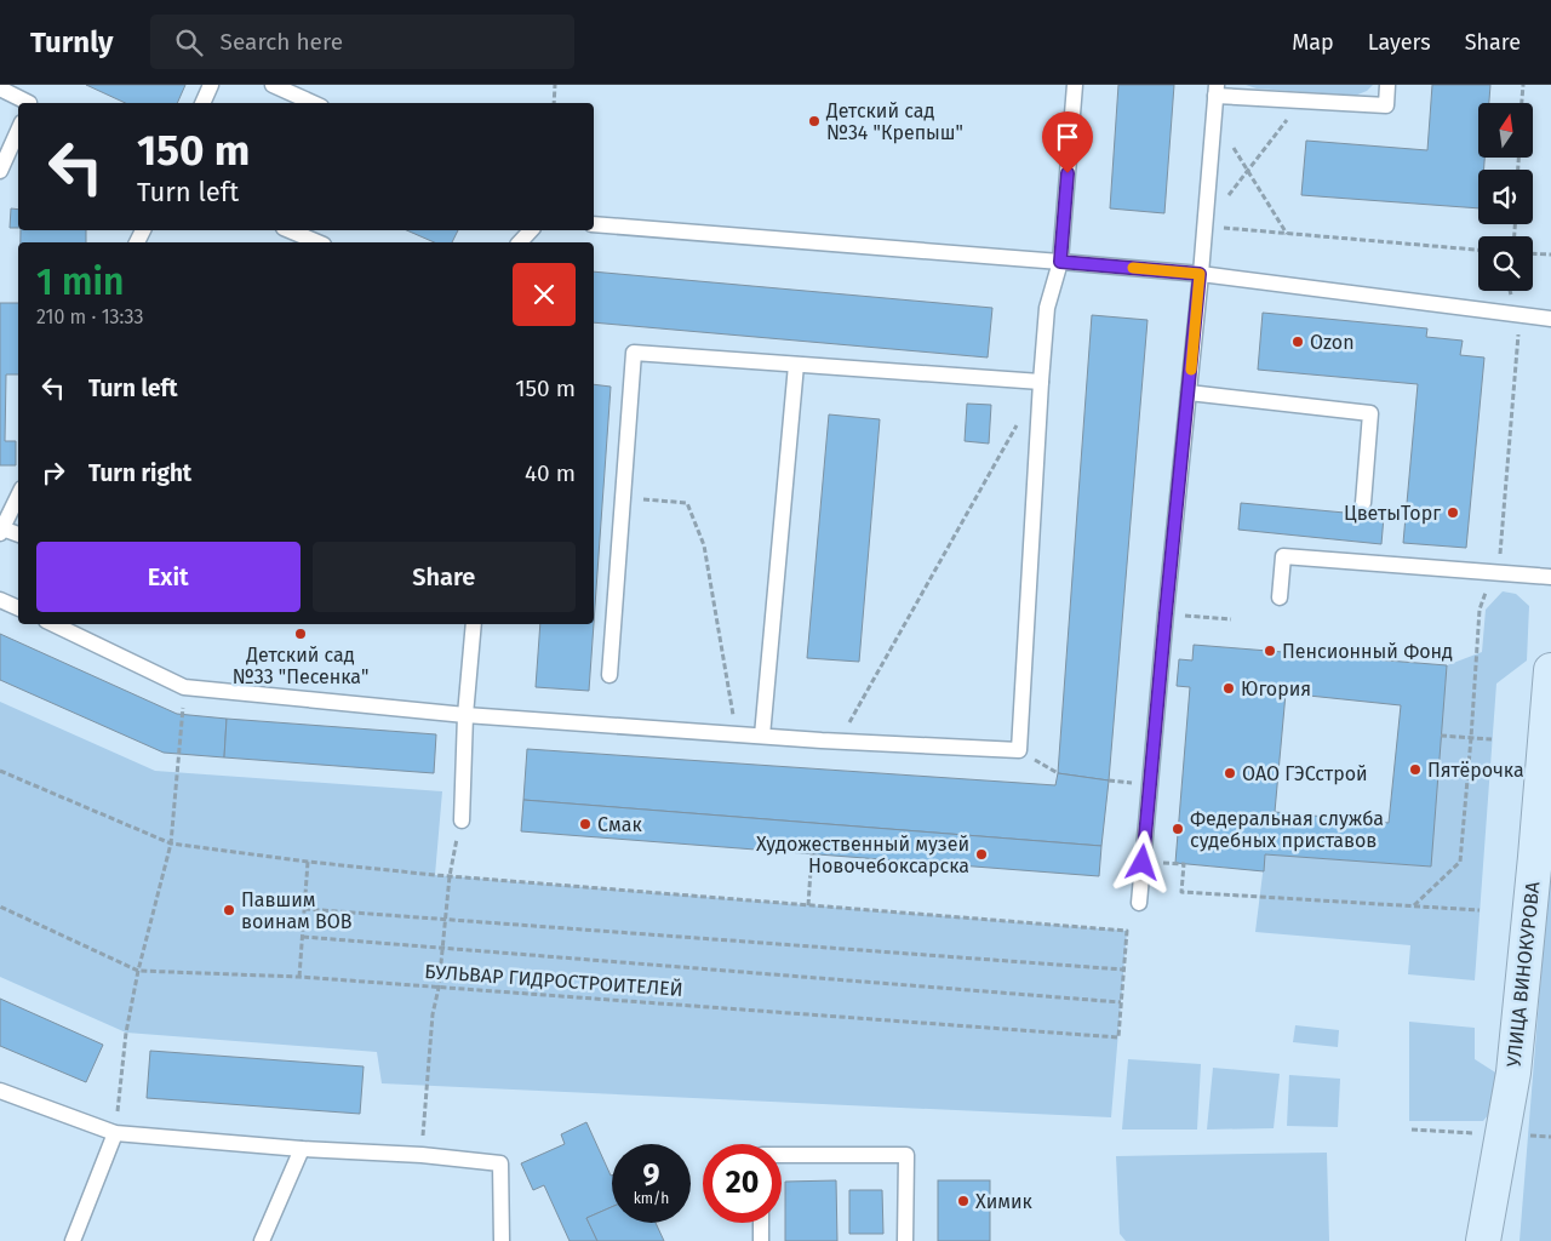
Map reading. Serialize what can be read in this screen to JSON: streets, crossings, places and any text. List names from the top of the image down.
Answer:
{
  "streets": {
    "street": ["УЛИЦА ВИНОКУРОВА"],
    "path": ["БУЛЬВАР ГИДРОСТРОИТЕЛЕЙ"]
  },
  "places": [
    "Детский сад №34 \"Крепыш\"",
    "Ozon",
    "ЦветыТорг",
    "Детский сад №33 \"Песенка\"",
    "Пенсионный Фонд",
    "Югория",
    "Пятёрочка",
    "ОАО ГЭСстрой",
    "Смак",
    "Федеральная служба судебных приставов",
    "Художественный музей Новочебоксарска",
    "Павшим воинам ВОВ",
    "Химик"
  ],
  "north": "top",
  "page": {
    "header": "Turnly",
    "search": "Search here",
    "nav": ["Map", "Layers", "Share"],
    "turn": ["150 m", "Turn left"],
    "heading": ["1 min", "210 m · 13:33"],
    "list": [
      {
        "name": "Turn left",
        "value": "150 m"
      },
      {
        "name": "Turn right",
        "value": "40 m"
      }
    ],
    "buttons": ["Exit", "Share"],
    "speed": "9 km/h",
    "limit": "20"
  }
}
